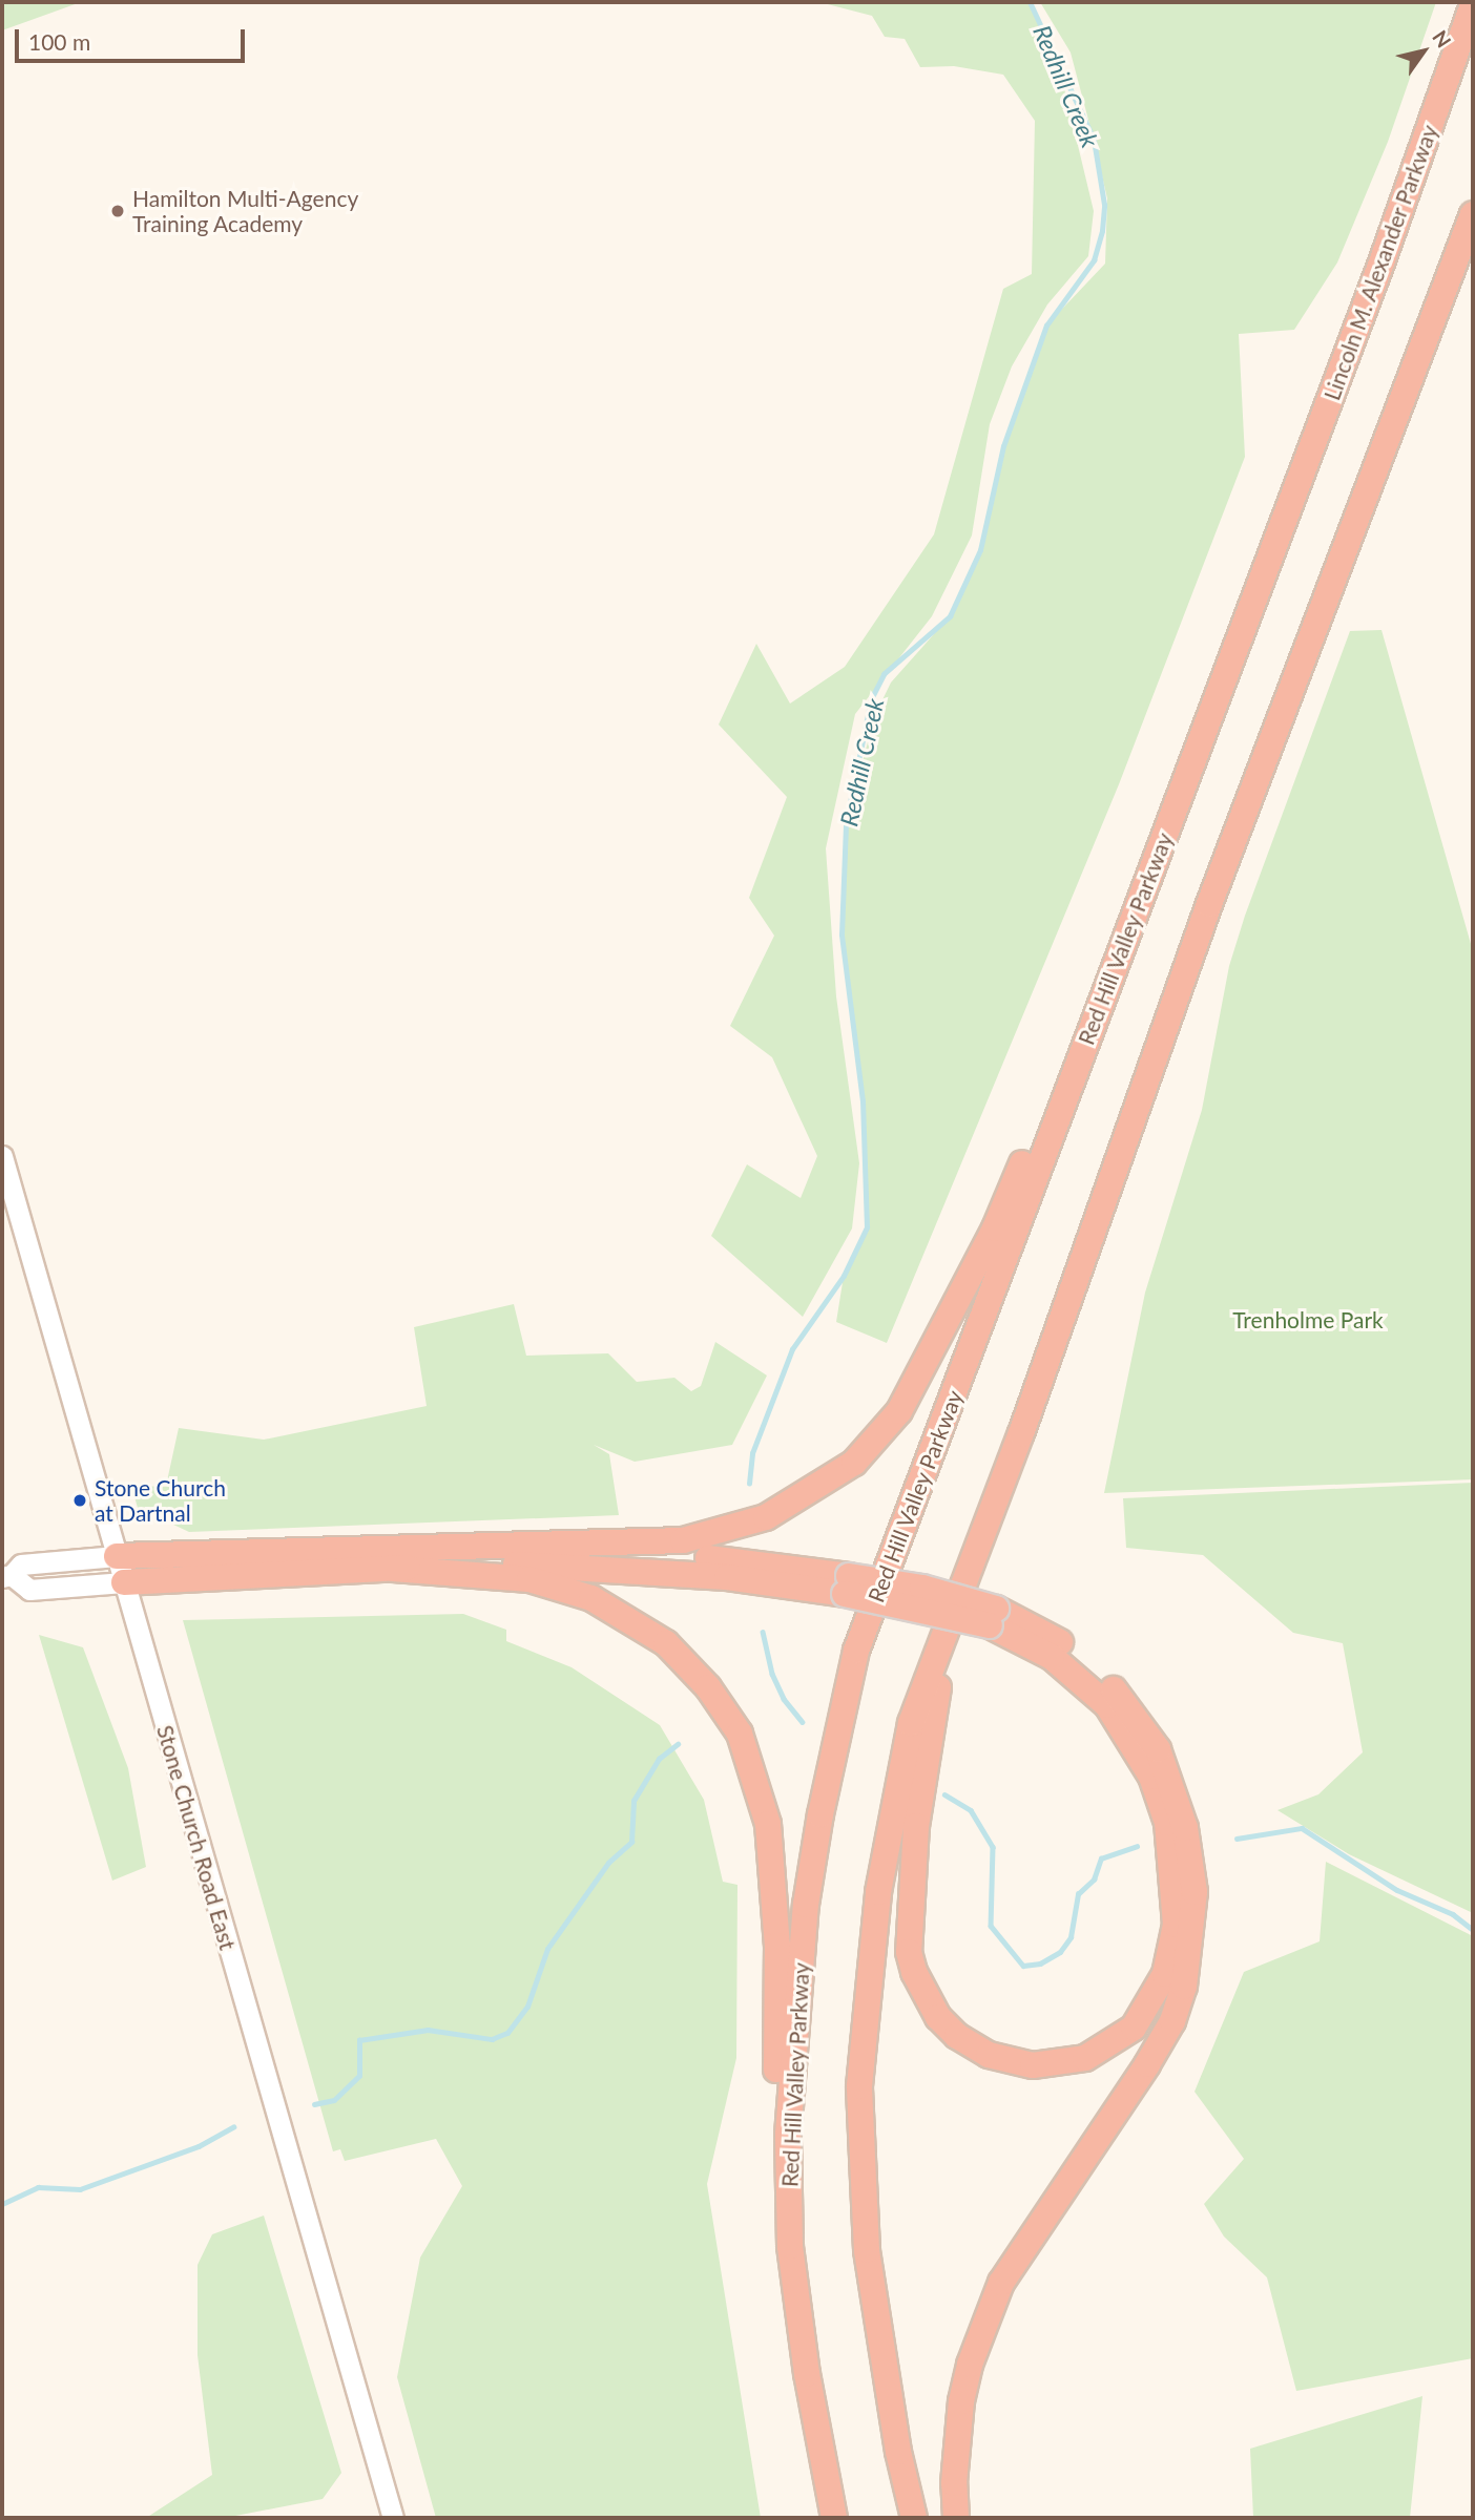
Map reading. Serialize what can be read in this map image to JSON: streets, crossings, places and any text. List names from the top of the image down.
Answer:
{
  "streets": {
    "highway": ["Lincoln M. Alexander Parkway", "Red Hill Valley Parkway"],
    "main road": ["Stone Church Road East"]
  },
  "crossings": [
    ["Lincoln M. Alexander Parkway", "Red Hill Valley Parkway"]
  ],
  "water": ["Redhill Creek"],
  "parks": ["Trenholme Park"],
  "places": ["Hamilton Multi-Agency Training Academy", "Stone Church at Dartnal"],
  "scale_bar": "100 m",
  "north": "top right"
}
